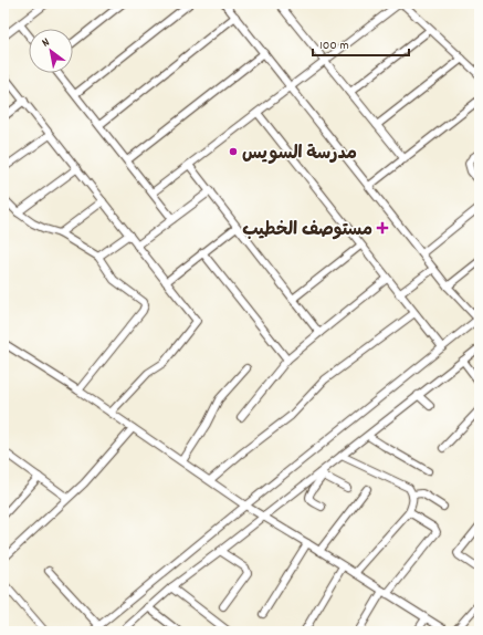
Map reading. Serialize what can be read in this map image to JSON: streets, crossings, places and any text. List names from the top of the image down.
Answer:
{
  "places": {
    "other": ["مدرسة السويس"],
    "health": ["مستوصف الخطيب"]
  },
  "scale_bar": "100 m",
  "north": "top left"
}
